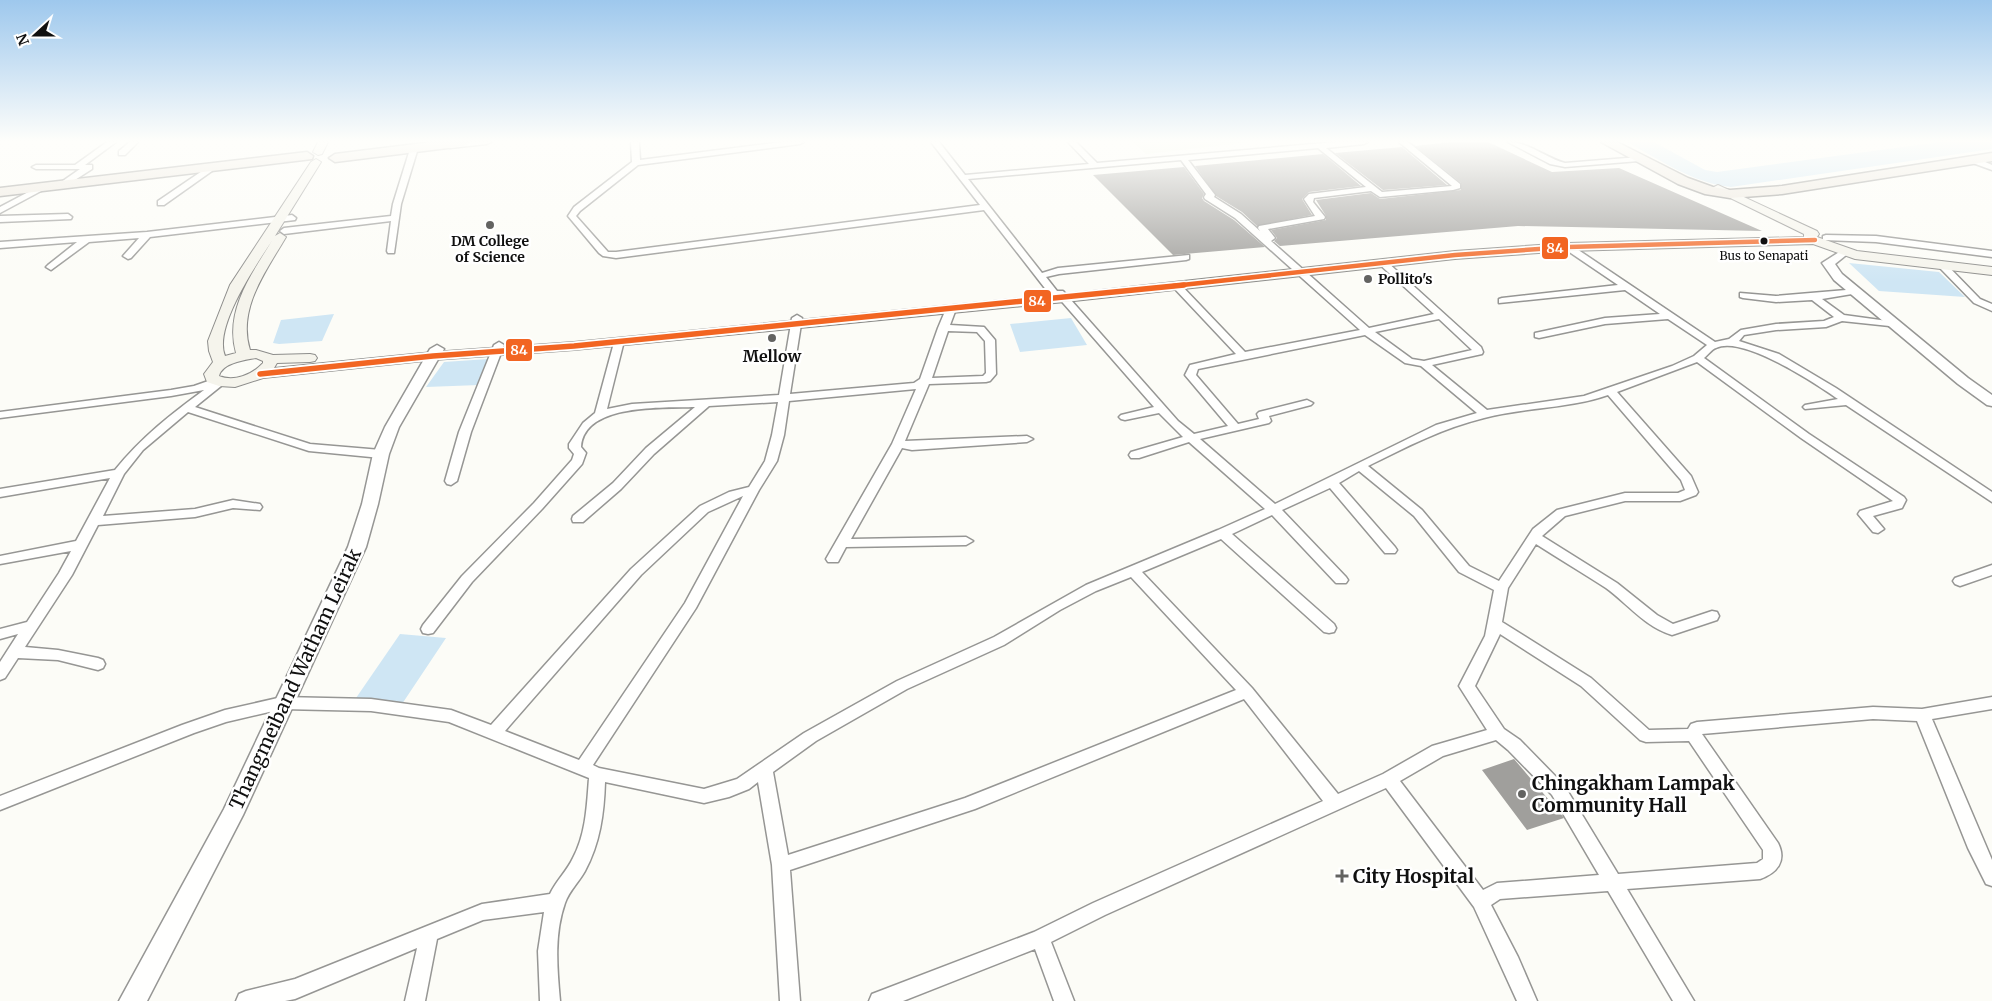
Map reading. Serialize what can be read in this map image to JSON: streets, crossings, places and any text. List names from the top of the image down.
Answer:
{
  "streets": {
    "street": ["Thangmeiband Watham Leirak"]
  },
  "places": {
    "other": [
      "DM College of Science",
      "Bus to Senapati",
      "Pollito's",
      "Mellow",
      "Chingakham Lampak Community Hall"
    ],
    "health": ["City Hospital"]
  },
  "lines": ["transit line 84"],
  "north": "left"
}
